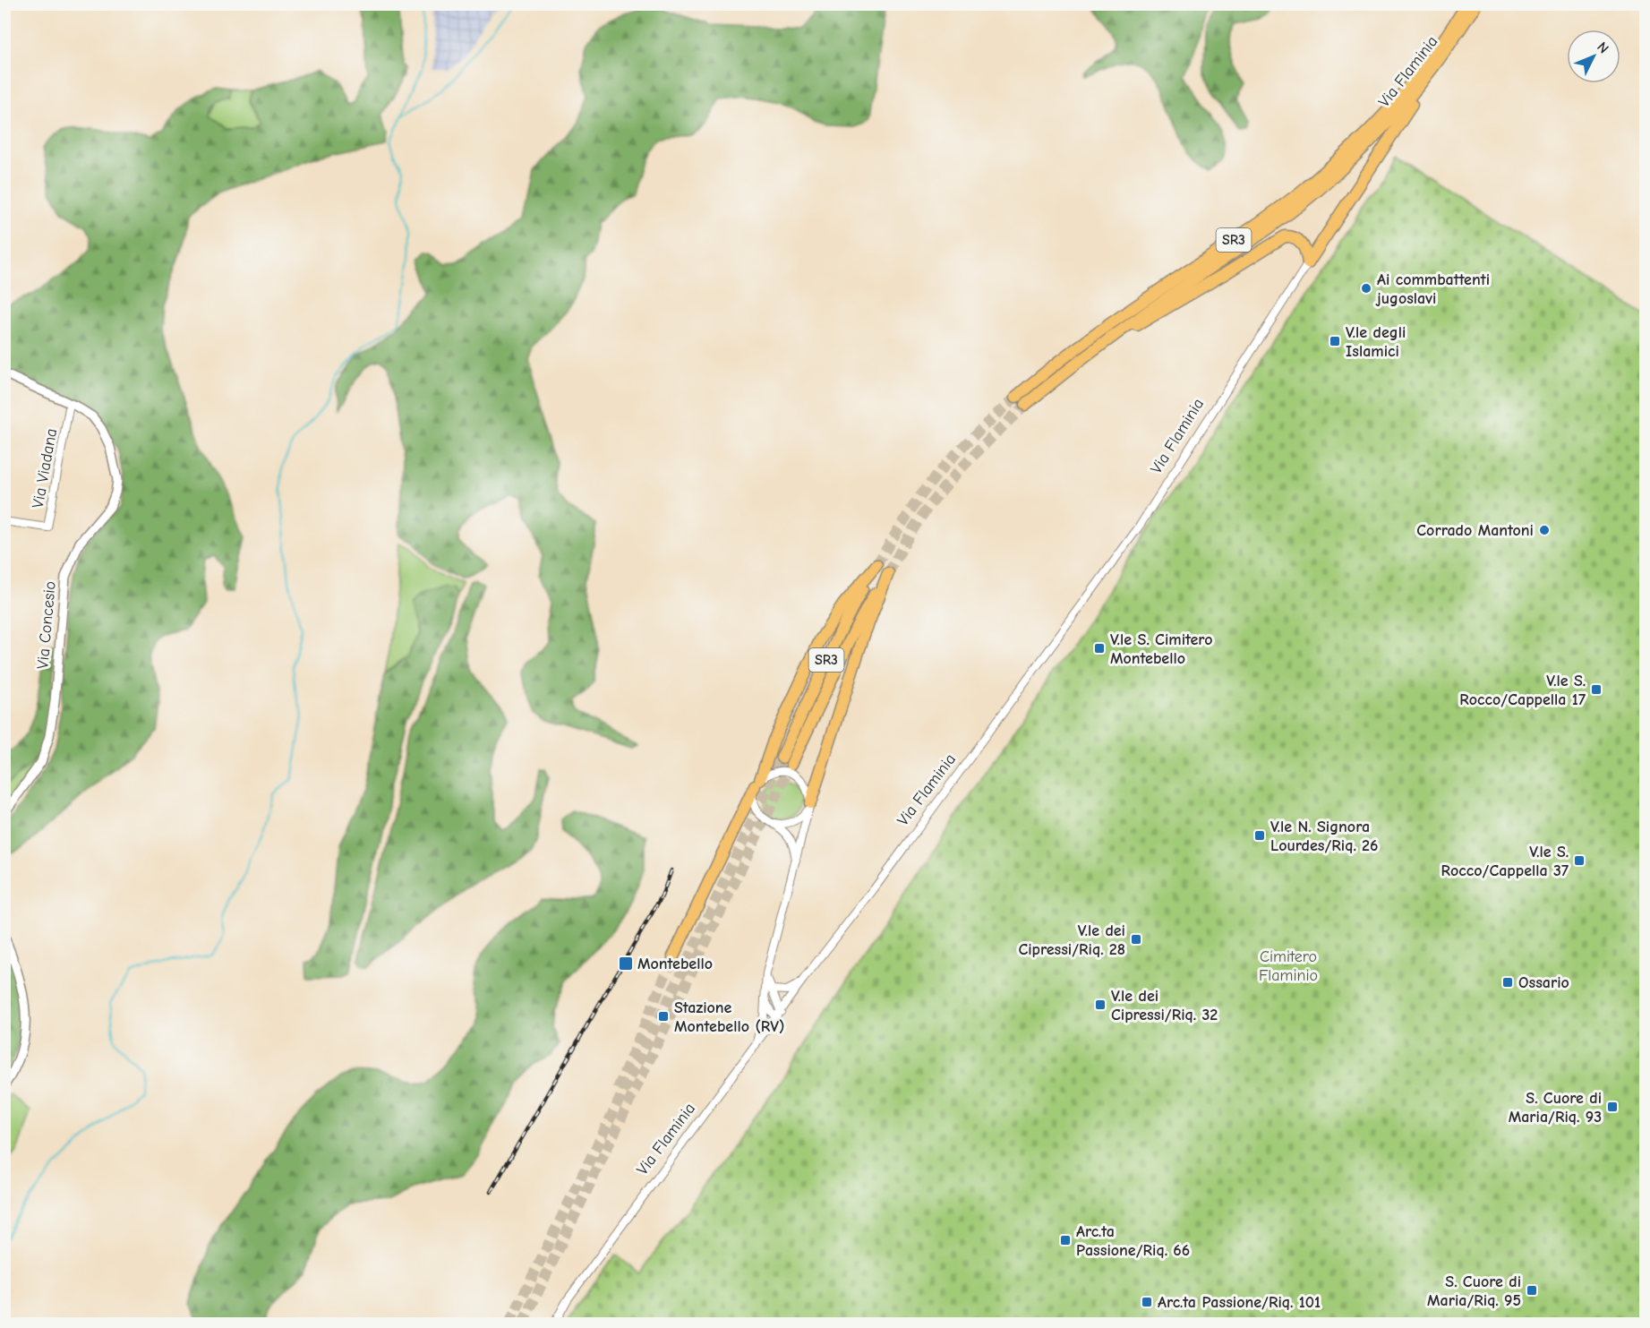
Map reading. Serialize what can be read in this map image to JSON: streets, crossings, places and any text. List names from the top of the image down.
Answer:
{
  "streets": {
    "highway": ["Via Flaminia", "SR3"],
    "street": ["Via Viadana", "Via Concesio"]
  },
  "crossings": [
    ["Via Viadana", "Via Concesio"]
  ],
  "parks": ["Cimitero Flaminio"],
  "places": {
    "other": ["Ai commbattenti jugoslavi", "Corrado Mantoni"],
    "transit": [
      "V.le degli Islamici",
      "V.le S. Cimitero Montebello",
      "V.le S. Rocco/Cappella 17",
      "V.le N. Signora Lourdes/Riq. 26",
      "V.le S. Rocco/Cappella 37",
      "V.le dei Cipressi/Riq. 28",
      "Montebello",
      "Ossario",
      "V.le dei Cipressi/Riq. 32",
      "Stazione Montebello (RV)",
      "S. Cuore di Maria/Riq. 93",
      "Arc.ta Passione/Riq. 66",
      "S. Cuore di Maria/Riq. 95",
      "Arc.ta Passione/Riq. 101"
    ]
  },
  "north": "top right"
}
